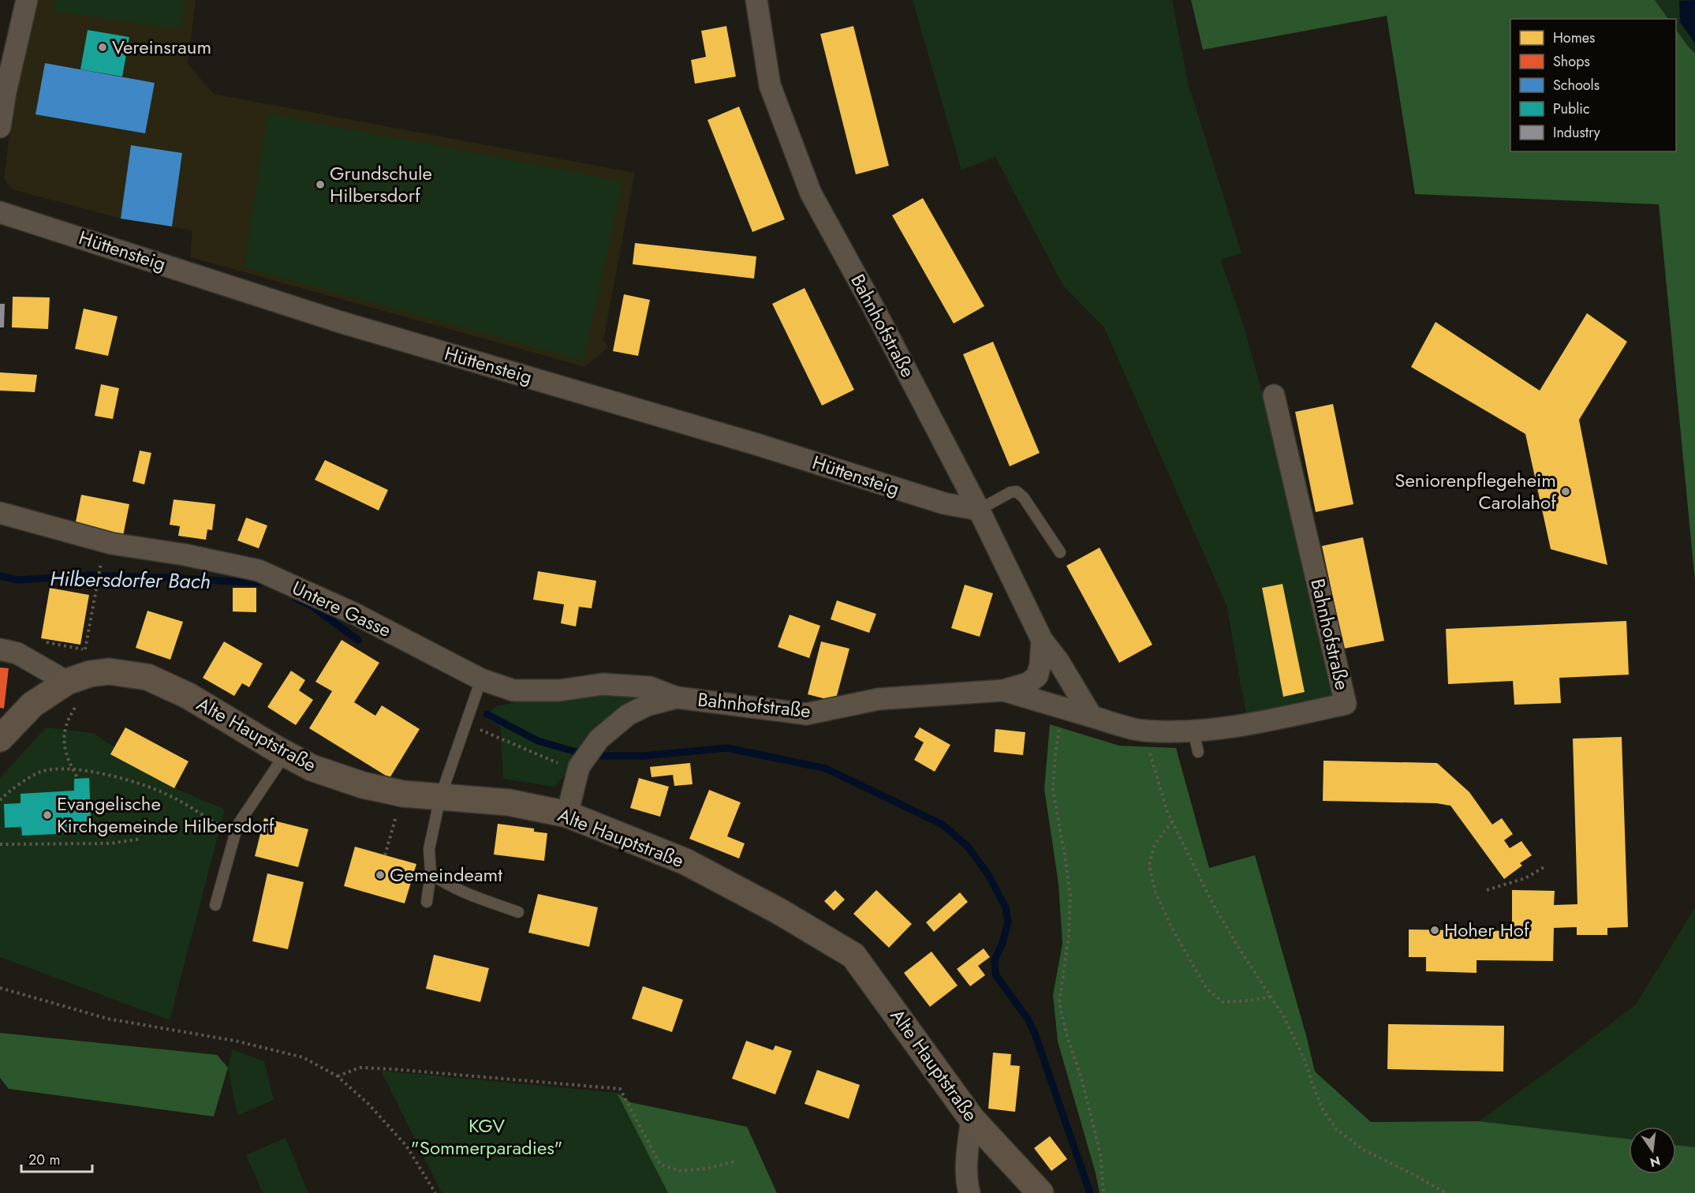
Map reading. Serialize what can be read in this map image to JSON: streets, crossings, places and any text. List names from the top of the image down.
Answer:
{
  "streets": {
    "main road": ["Alte Hauptstraße"],
    "street": ["Hüttensteig", "Bahnhofstraße", "Untere Gasse"]
  },
  "crossings": [
    ["Hüttensteig", "Bahnhofstraße"],
    ["Bahnhofstraße", "Untere Gasse"],
    ["Bahnhofstraße", "Alte Hauptstraße"]
  ],
  "water": ["Hilbersdorfer Bach"],
  "parks": ["KGV \"Sommerparadies\""],
  "places": [
    "Vereinsraum",
    "Grundschule Hilbersdorf",
    "Seniorenpflegeheim Carolahof",
    "Evangelische Kirchgemeinde Hilbersdorf",
    "Gemeindeamt",
    "Hoher Hof"
  ],
  "legend": [
    "Homes",
    "Shops",
    "Schools",
    "Public",
    "Industry"
  ],
  "scale_bar": "20 m",
  "north": "bottom"
}
